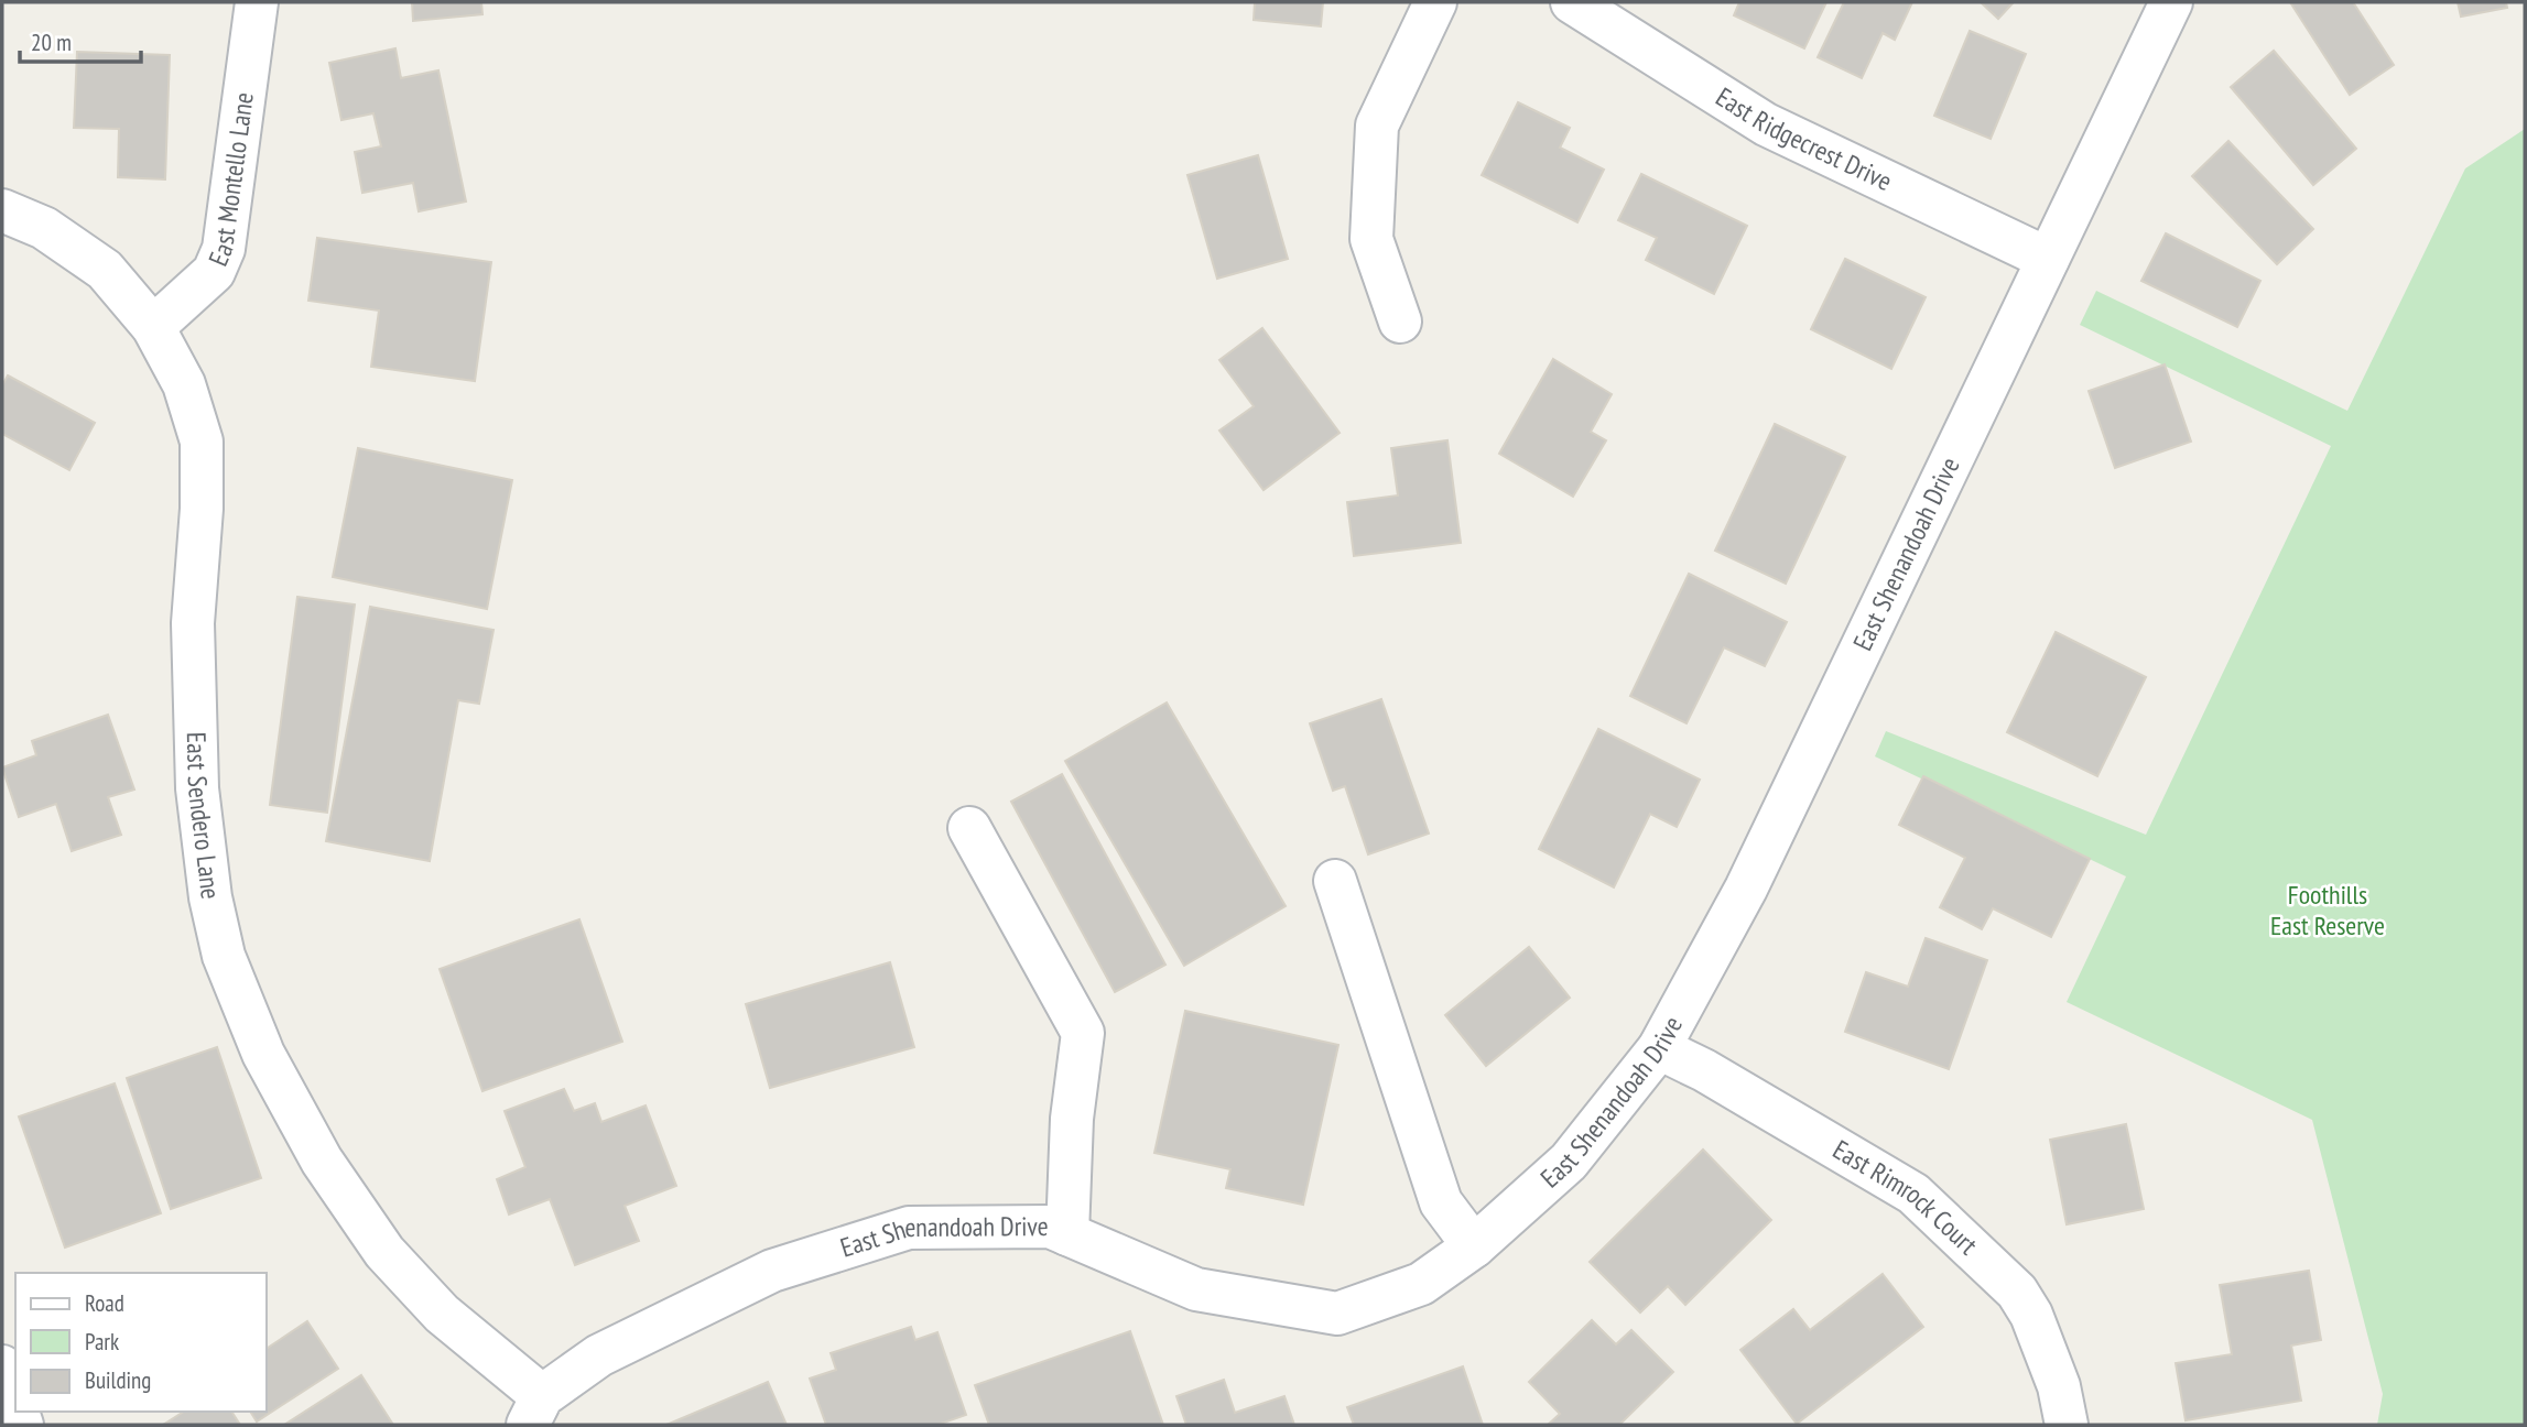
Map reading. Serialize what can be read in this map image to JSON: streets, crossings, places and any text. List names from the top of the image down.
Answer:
{
  "streets": {
    "street": [
      "East Ridgecrest Drive",
      "East Montello Lane",
      "East Shenandoah Drive",
      "East Sendero Lane",
      "East Rimrock Court"
    ]
  },
  "crossings": [
    ["East Ridgecrest Drive", "East Shenandoah Drive"],
    ["East Montello Lane", "East Sendero Lane"],
    ["East Shenandoah Drive", "East Sendero Lane"],
    ["East Shenandoah Drive", "East Rimrock Court"]
  ],
  "parks": ["Foothills East Reserve"],
  "legend": ["Road", "Park", "Building"],
  "scale_bar": "20 m"
}
